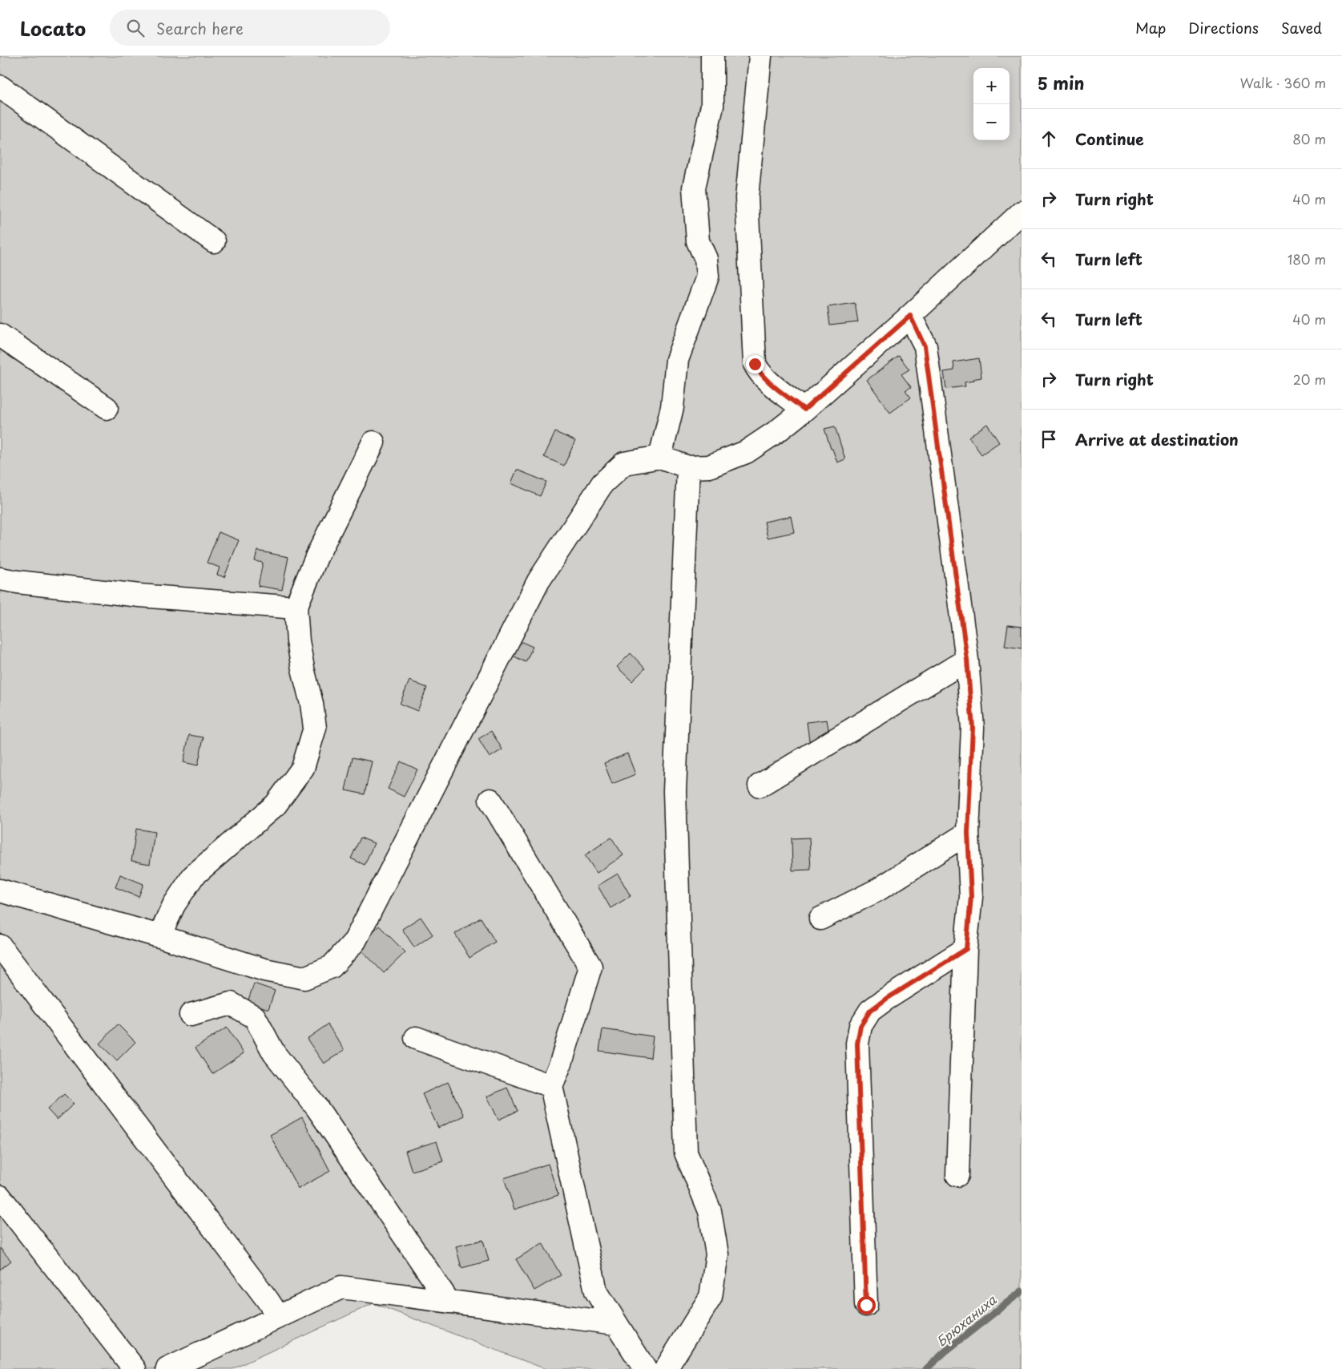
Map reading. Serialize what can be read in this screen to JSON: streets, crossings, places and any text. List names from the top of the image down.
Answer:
{
  "water": ["Брюханиха"],
  "page": {
    "header": "Locato",
    "search": "Search here",
    "nav": ["Map", "Directions", "Saved"],
    "heading": ["5 min", "Walk · 360 m"],
    "map_buttons": ["+", "−"],
    "list": [
      ["Continue", "80 m"],
      ["Turn right", "40 m"],
      ["Turn left", "180 m"],
      ["Turn left", "40 m"],
      ["Turn right", "20 m"],
      "Arrive at destination"
    ]
  }
}
